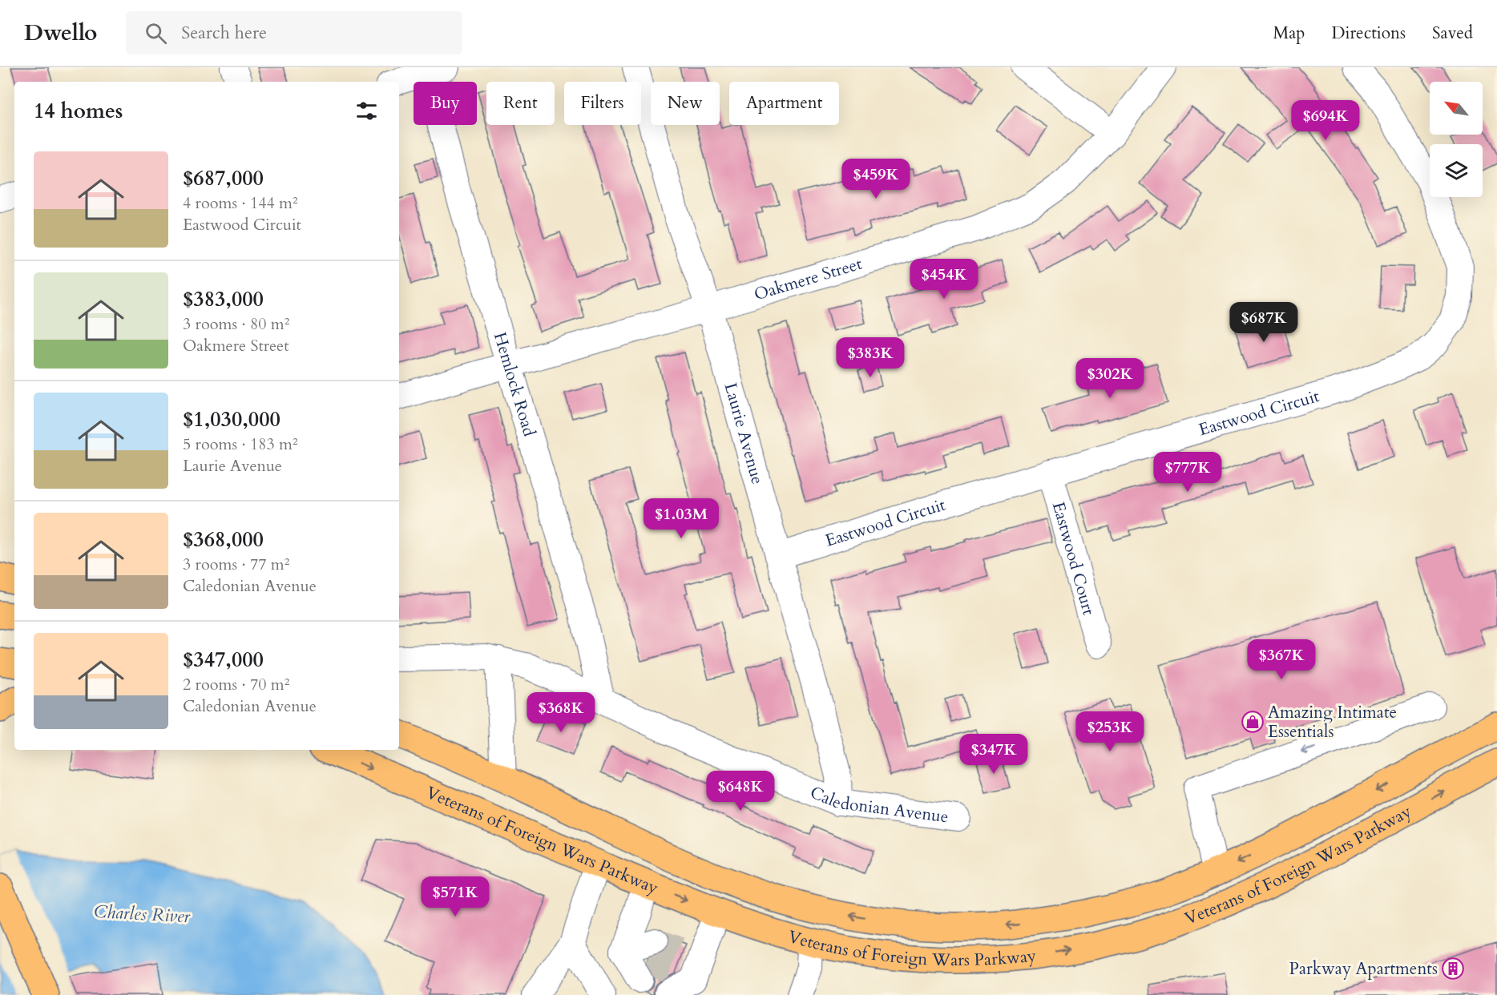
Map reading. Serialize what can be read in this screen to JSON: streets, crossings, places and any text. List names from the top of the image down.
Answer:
{
  "streets": {
    "main road": ["Veterans of Foreign Wars Parkway"],
    "street": [
      "Oakmere Street",
      "Hemlock Road",
      "Eastwood Circuit",
      "Laurie Avenue",
      "Eastwood Court",
      "Caledonian Avenue"
    ]
  },
  "crossings": [
    ["Oakmere Street", "Hemlock Road"],
    ["Oakmere Street", "Laurie Avenue"],
    ["Hemlock Road", "Caledonian Avenue"],
    ["Eastwood Circuit", "Laurie Avenue"],
    ["Eastwood Circuit", "Eastwood Court"],
    ["Laurie Avenue", "Caledonian Avenue"]
  ],
  "water": ["Charles River"],
  "places": {
    "shop": ["Amazing Intimate Essentials"],
    "building": ["Parkway Apartments"]
  },
  "north": "top left",
  "page": {
    "header": "Dwello",
    "search": "Search here",
    "nav": ["Map", "Directions", "Saved"],
    "chip": [
      "Buy",
      "Rent",
      "Filters",
      "New",
      "Apartment"
    ],
    "heading": "14 homes",
    "price": [
      "$694K",
      "$459K",
      "$454K",
      "$687K",
      "$383K",
      "$302K",
      "$777K",
      "$1.03M",
      "$367K",
      "$368K",
      "$253K",
      "$347K",
      "$648K",
      "$571K"
    ],
    "list": [
      {
        "name": "$687,000",
        "note": "4 rooms · 144 m² · Eastwood Circuit"
      },
      {
        "name": "$383,000",
        "note": "3 rooms · 80 m² · Oakmere Street"
      },
      {
        "name": "$1,030,000",
        "note": "5 rooms · 183 m² · Laurie Avenue"
      },
      {
        "name": "$368,000",
        "note": "3 rooms · 77 m² · Caledonian Avenue"
      },
      {
        "name": "$347,000",
        "note": "2 rooms · 70 m² · Caledonian Avenue"
      }
    ]
  }
}
